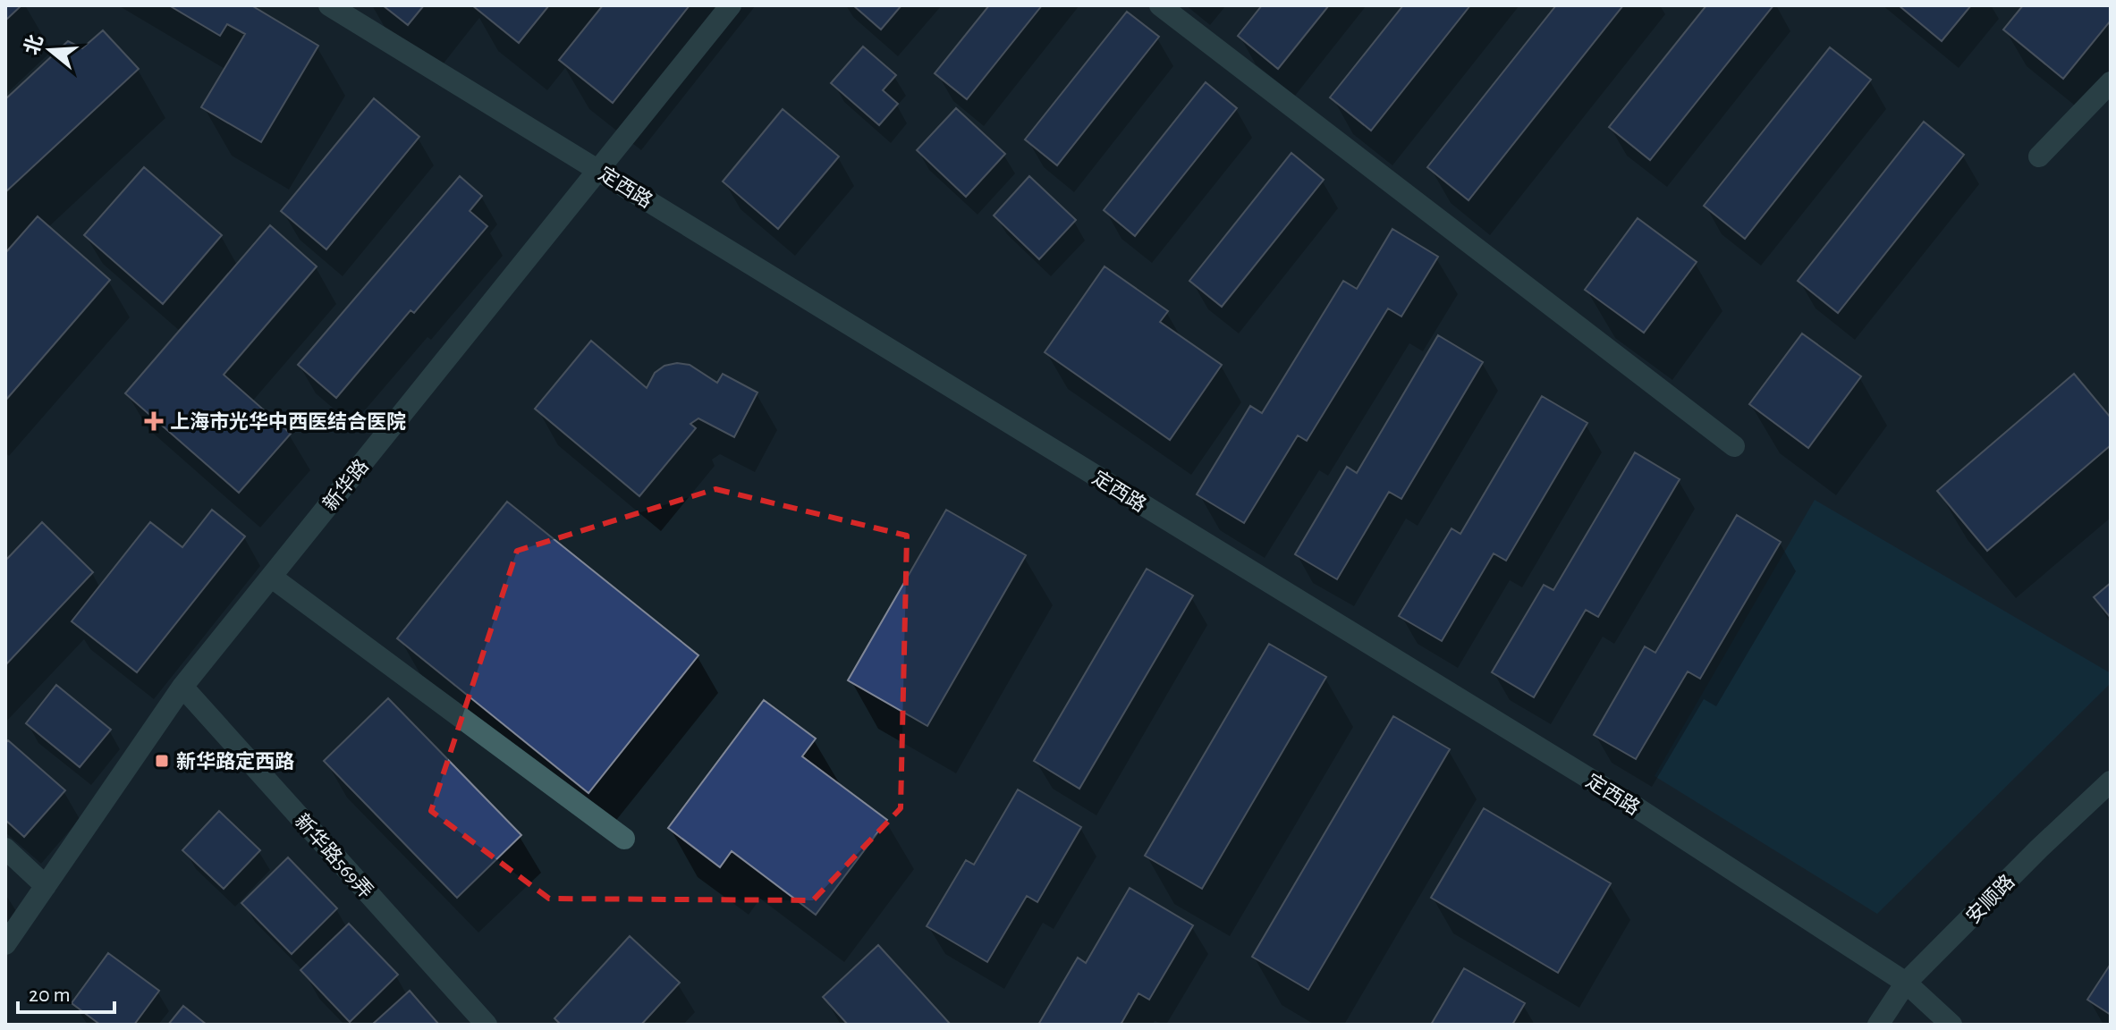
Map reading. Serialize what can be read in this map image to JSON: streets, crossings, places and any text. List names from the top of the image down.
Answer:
{
  "streets": {
    "street": [
      "定西路",
      "新华路",
      "新华路569弄",
      "安顺路"
    ]
  },
  "crossings": [
    ["定西路", "新华路"],
    ["定西路", "安顺路"],
    ["新华路", "新华路569弄"]
  ],
  "places": {
    "health": ["上海市光华中西医结合医院"],
    "transit": ["新华路定西路"]
  },
  "scale_bar": "20 m",
  "north": "left"
}
